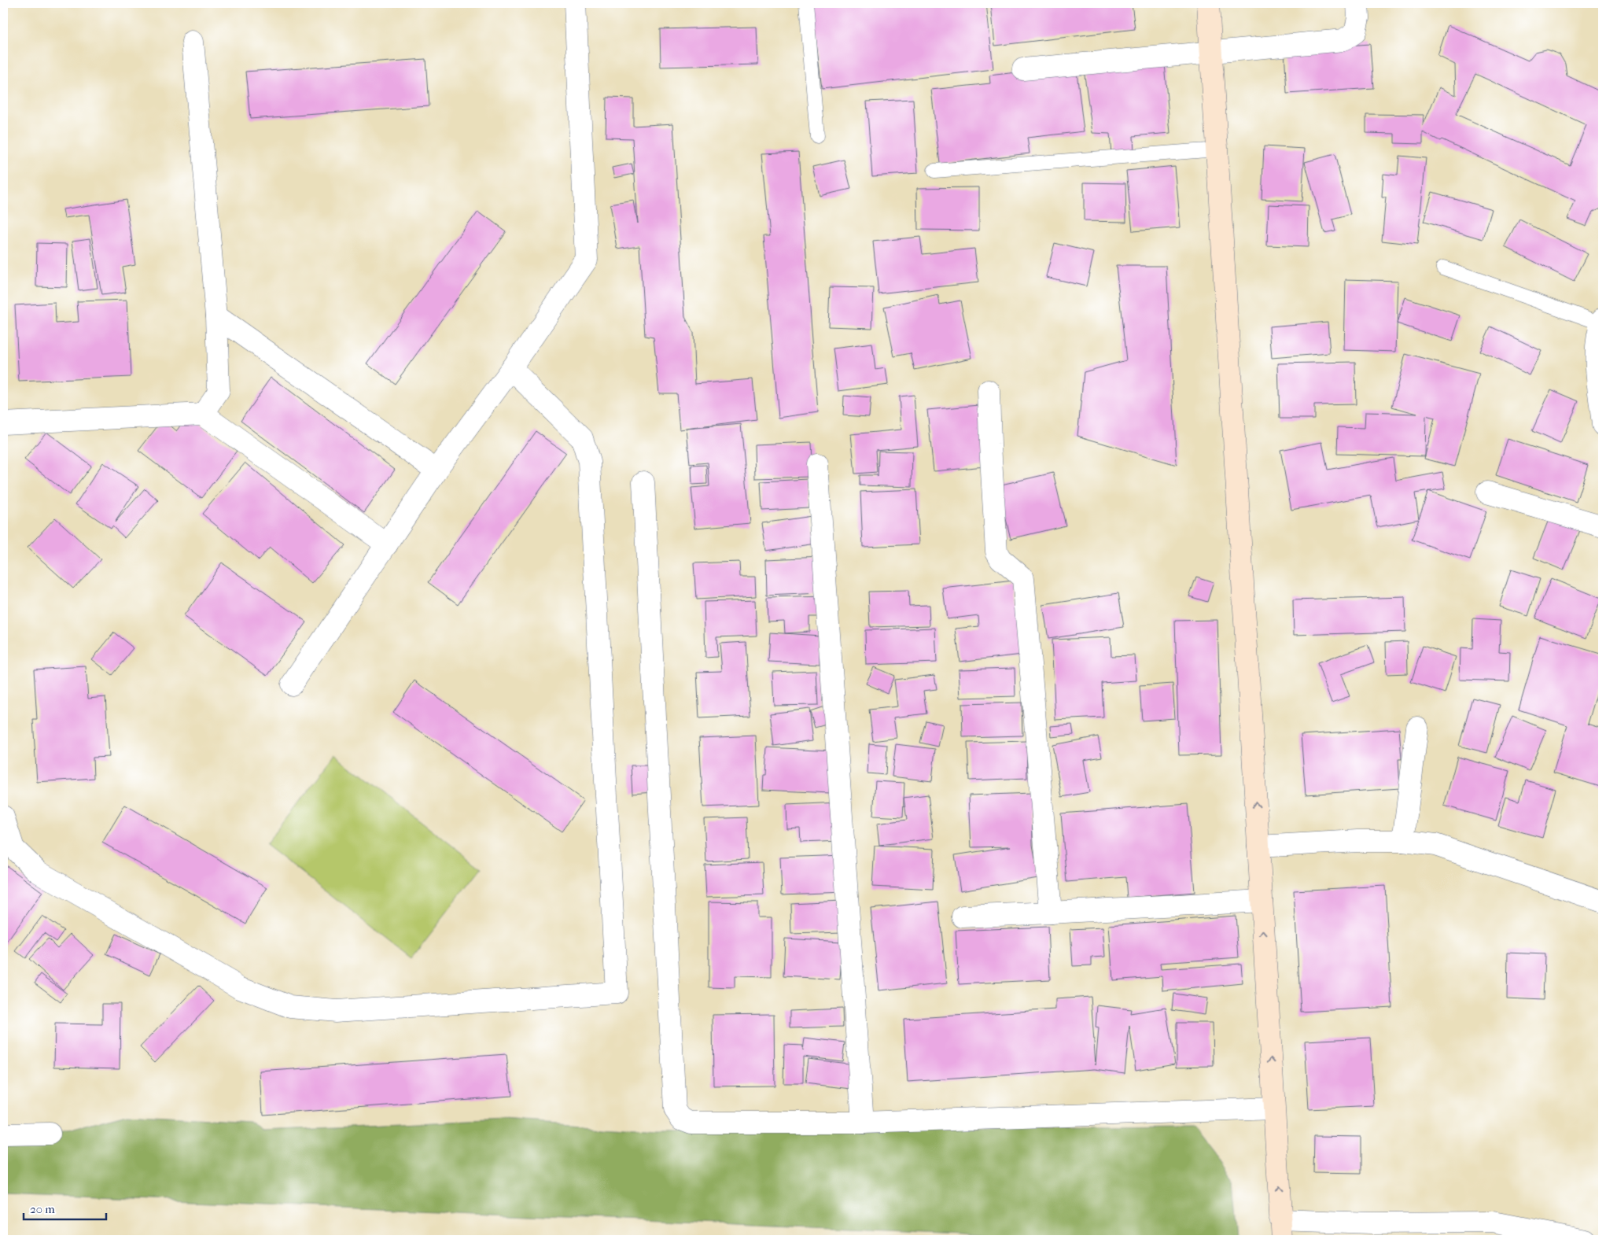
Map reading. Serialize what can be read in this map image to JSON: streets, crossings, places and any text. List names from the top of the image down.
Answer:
{
  "scale_bar": "20 m"
}
